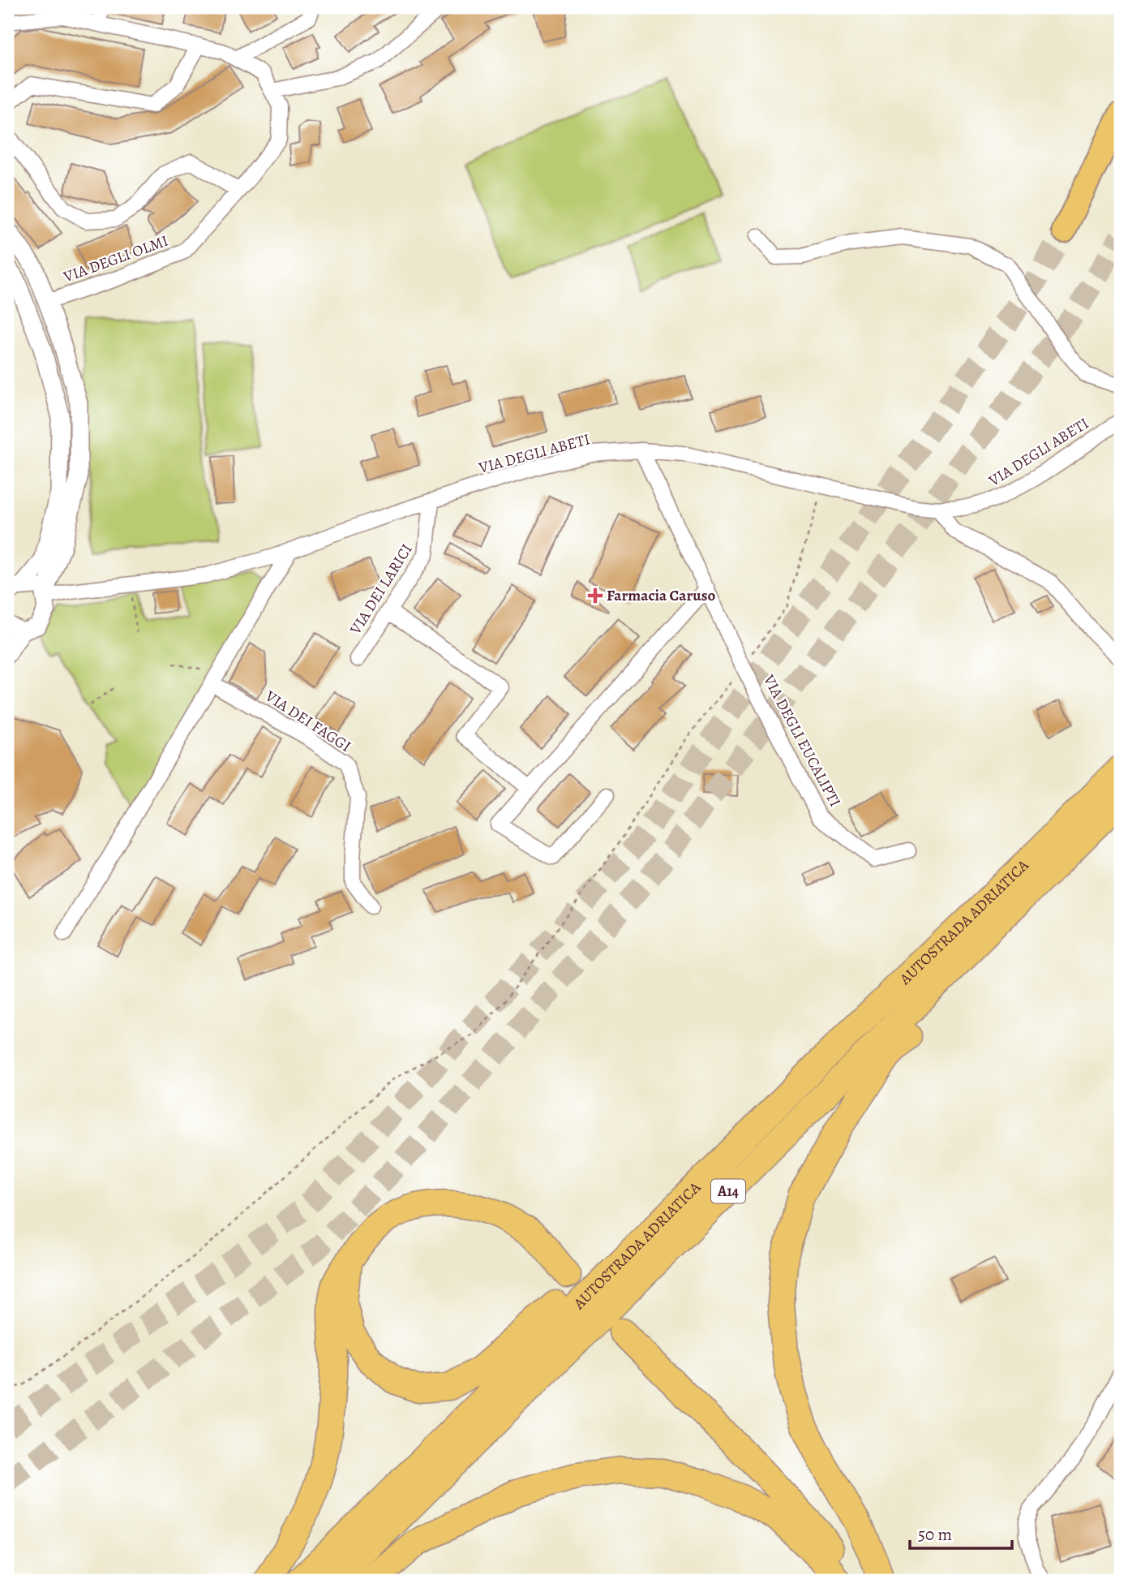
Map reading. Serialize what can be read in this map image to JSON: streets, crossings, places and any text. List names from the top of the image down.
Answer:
{
  "streets": {
    "highway": ["AUTOSTRADA ADRIATICA", "A14"],
    "street": [
      "VIA DEGLI OLMI",
      "VIA DEGLI ABETI",
      "VIA DEI LARICI",
      "VIA DEI FAGGI",
      "VIA DEGLI EUCALIPTI"
    ]
  },
  "crossings": [
    ["VIA DEGLI ABETI", "VIA DEI LARICI"],
    ["VIA DEGLI ABETI", "VIA DEGLI EUCALIPTI"]
  ],
  "places": {
    "health": ["Farmacia Caruso"]
  },
  "scale_bar": "50 m"
}
